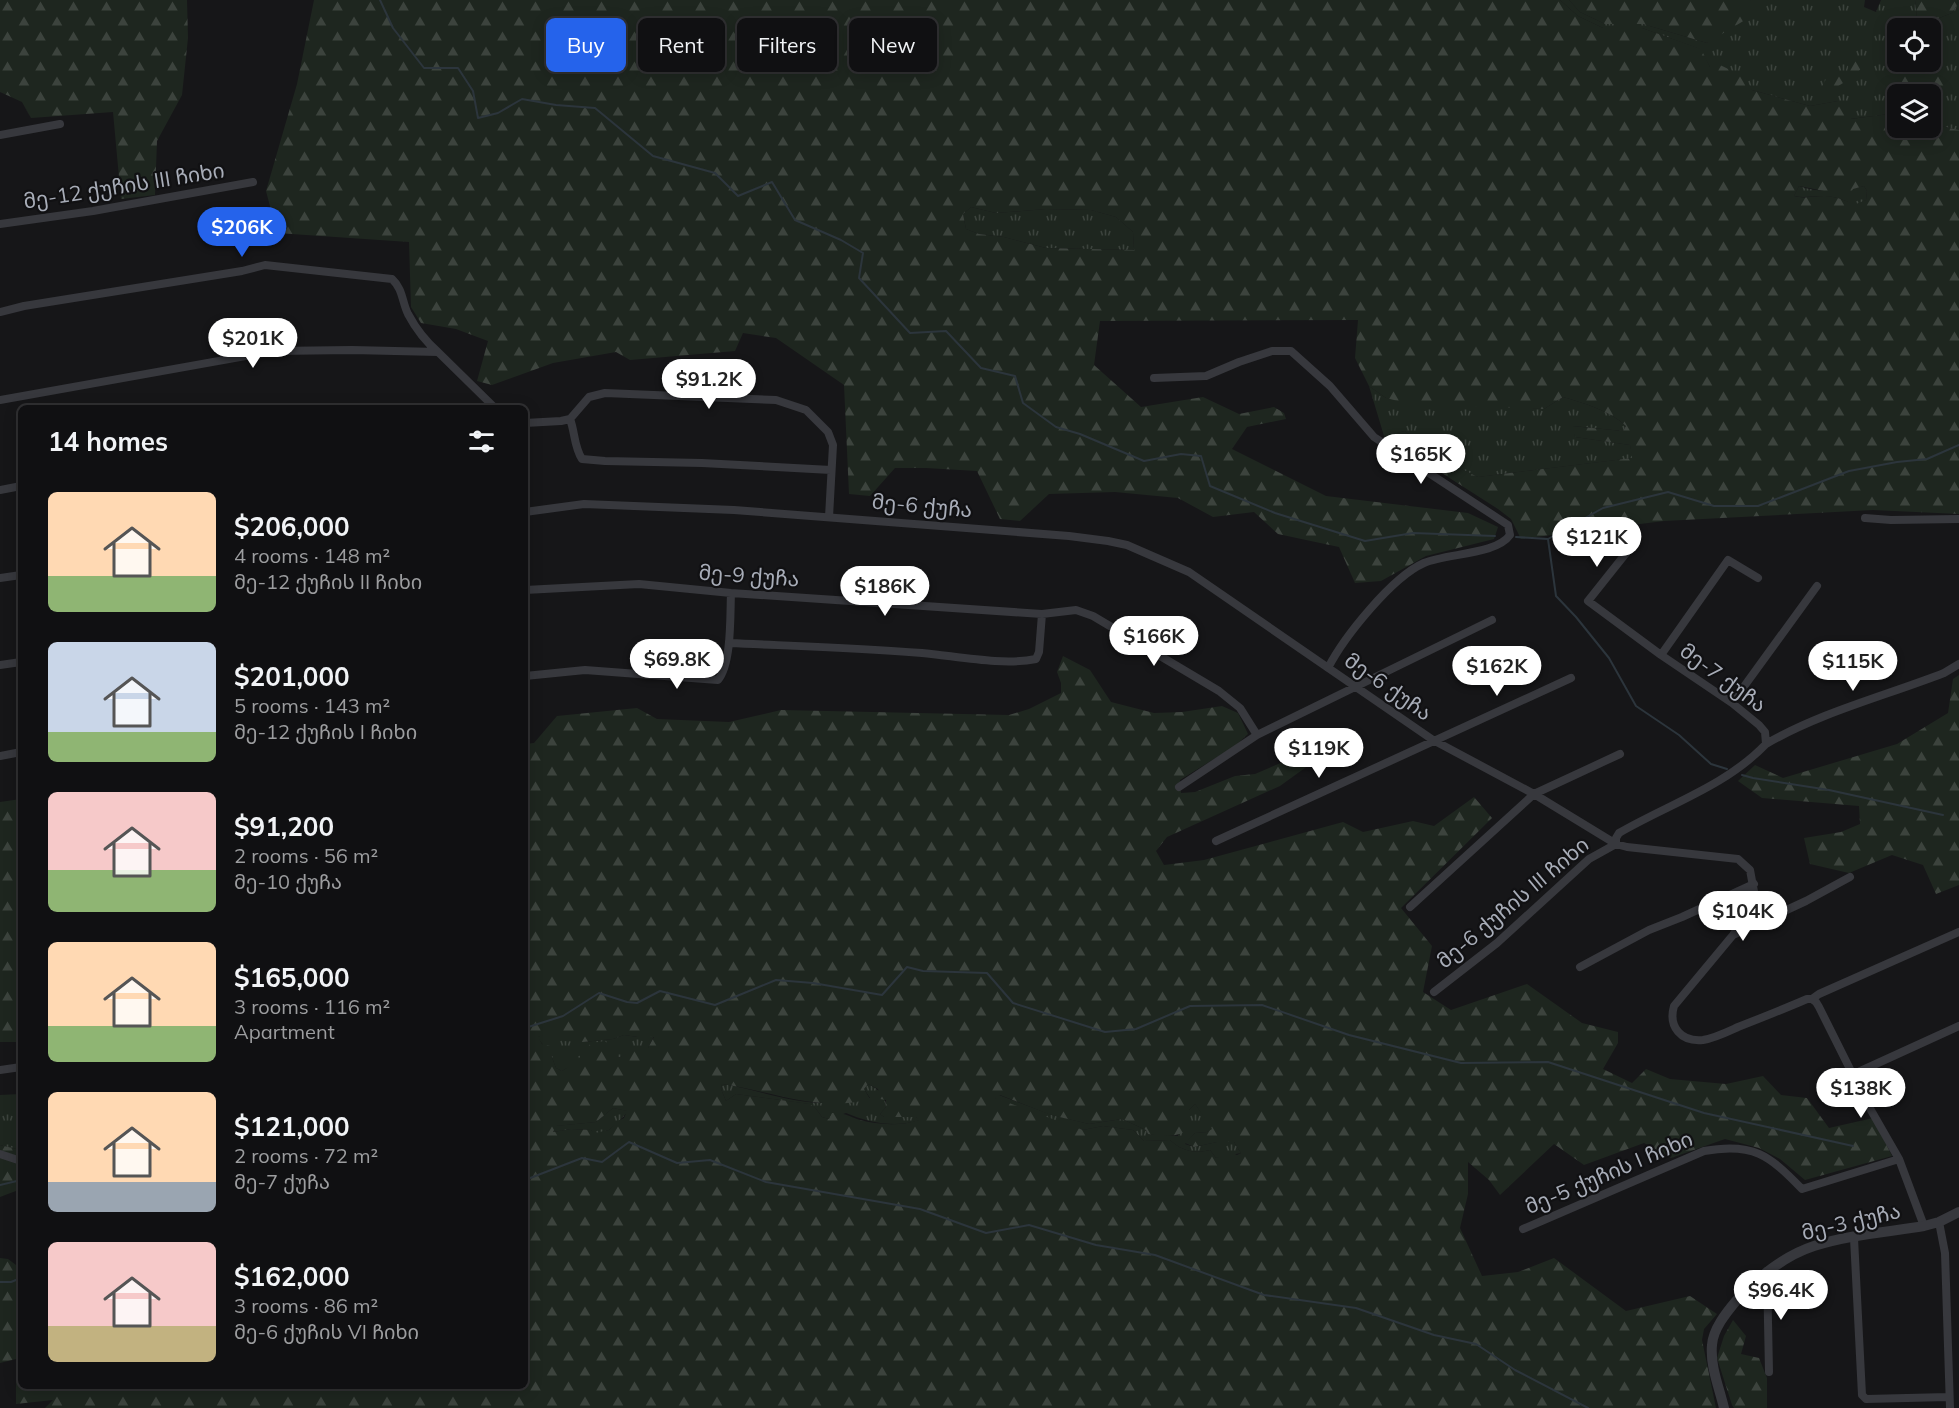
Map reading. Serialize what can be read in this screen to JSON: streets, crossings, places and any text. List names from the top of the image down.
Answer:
{
  "streets": {
    "street": [
      "მე-12 ქუჩის III ჩიხი",
      "მე-6 ქუჩა",
      "მე-9 ქუჩა",
      "მე-7 ქუჩა",
      "მე-6 ქუჩის III ჩიხი",
      "მე-5 ქუჩის I ჩიხი",
      "მე-3 ქუჩა"
    ]
  },
  "crossings": [
    ["მე-6 ქუჩა", "მე-7 ქუჩა"],
    ["მე-6 ქუჩა", "მე-6 ქუჩის III ჩიხი"],
    ["მე-7 ქუჩა", "მე-6 ქუჩის III ჩიხი"]
  ],
  "page": {
    "chip": [
      "Buy",
      "Rent",
      "Filters",
      "New"
    ],
    "price": [
      "$206K",
      "$201K",
      "$91.2K",
      "$165K",
      "$121K",
      "$186K",
      "$166K",
      "$69.8K",
      "$115K",
      "$162K",
      "$119K",
      "$104K",
      "$138K",
      "$96.4K"
    ],
    "heading": "14 homes",
    "list": [
      {
        "name": "$206,000",
        "note": "4 rooms · 148 m² · მე-12 ქუჩის II ჩიხი"
      },
      {
        "name": "$201,000",
        "note": "5 rooms · 143 m² · მე-12 ქუჩის I ჩიხი"
      },
      {
        "name": "$91,200",
        "note": "2 rooms · 56 m² · მე-10 ქუჩა"
      },
      {
        "name": "$165,000",
        "note": "3 rooms · 116 m² · Apartment"
      },
      {
        "name": "$121,000",
        "note": "2 rooms · 72 m² · მე-7 ქუჩა"
      },
      {
        "name": "$162,000",
        "note": "3 rooms · 86 m² · მე-6 ქუჩის VI ჩიხი"
      }
    ]
  }
}
